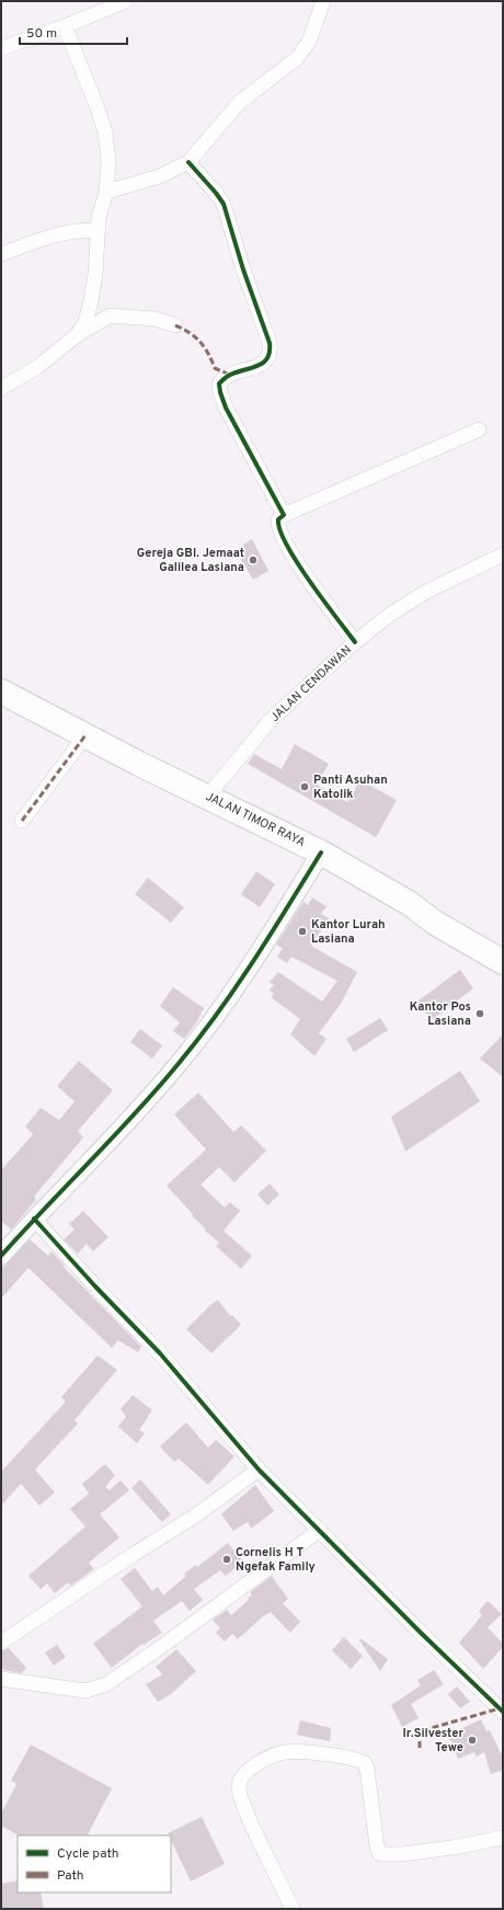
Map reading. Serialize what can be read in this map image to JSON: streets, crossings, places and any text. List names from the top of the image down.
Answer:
{
  "streets": {
    "highway": ["JALAN TIMOR RAYA"],
    "street": ["JALAN CENDAWAN"]
  },
  "crossings": [
    ["JALAN CENDAWAN", "JALAN TIMOR RAYA"]
  ],
  "places": [
    "Gereja GBI. Jemaat Galilea Lasiana",
    "Panti Asuhan Katolik",
    "Kantor Lurah Lasiana",
    "Kantor Pos Lasiana",
    "Cornelis H T Ngefak Family",
    "Ir.Silvester Tewe"
  ],
  "legend": ["Cycle path", "Path"],
  "scale_bar": "50 m"
}
